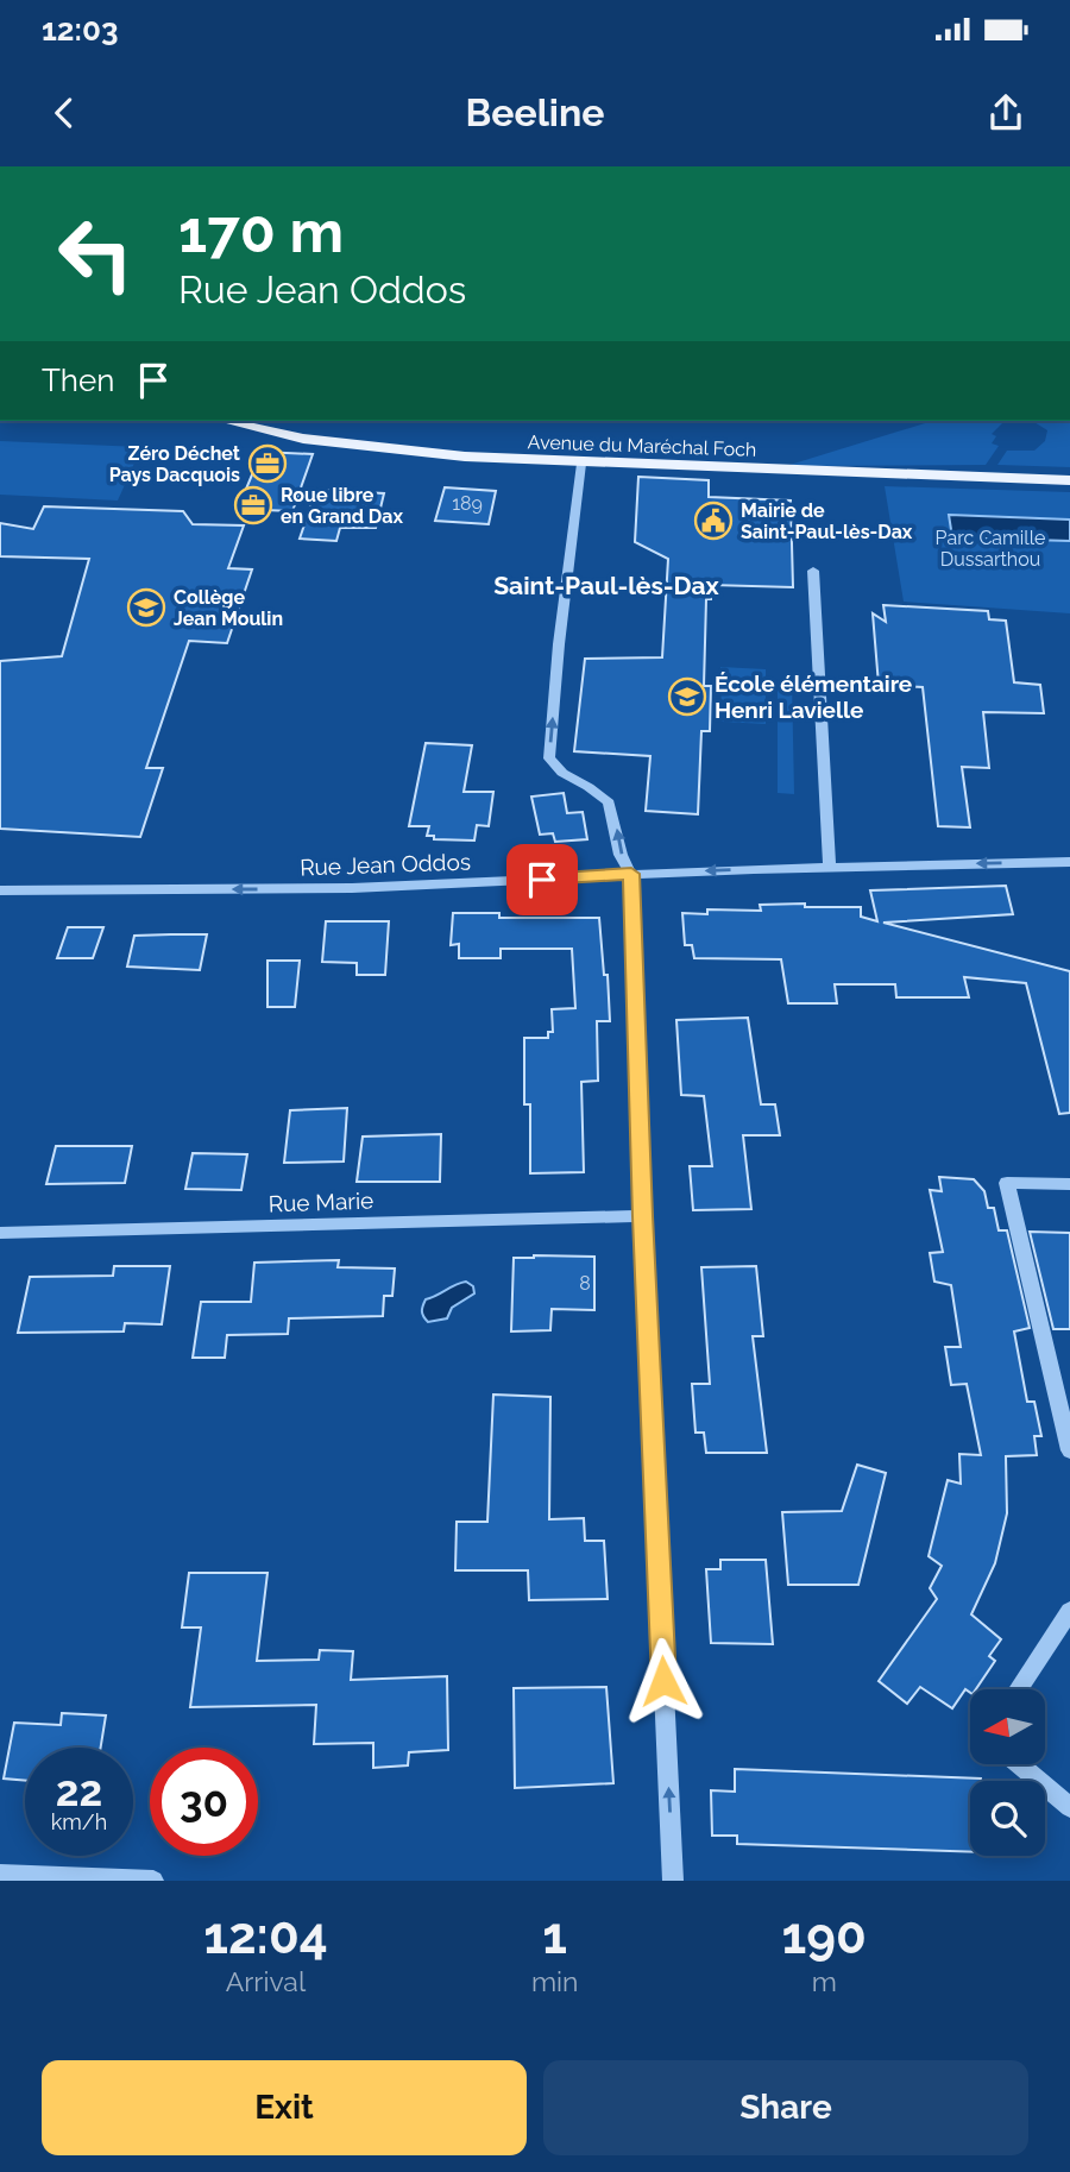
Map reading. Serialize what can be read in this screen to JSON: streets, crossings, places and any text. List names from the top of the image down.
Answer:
{
  "streets": {
    "main road": ["Avenue du Maréchal Foch"],
    "street": ["Rue Jean Oddos", "Rue Marie"]
  },
  "one_way": ["Rue Jean Oddos"],
  "districts": ["Saint-Paul-lès-Dax"],
  "parks": ["Parc Camille Dussarthou"],
  "places": {
    "office": ["Zéro Déchet Pays Dacquois", "Roue libre en Grand Dax"],
    "public building": ["Mairie de Saint-Paul-lès-Dax"],
    "school or university": ["Collège Jean Moulin", "École élémentaire Henri Lavielle"]
  },
  "house_numbers": ["189", "8"],
  "north": "left",
  "page": {
    "status": "12:03",
    "header": "Beeline",
    "turn": ["170 m", "Rue Jean Oddos"],
    "then": "Then",
    "speed": "22 km/h",
    "limit": "30",
    "eta": [
      "12:04",
      "Arrival",
      "1",
      "min",
      "190",
      "m"
    ],
    "buttons": ["Exit", "Share"]
  }
}
